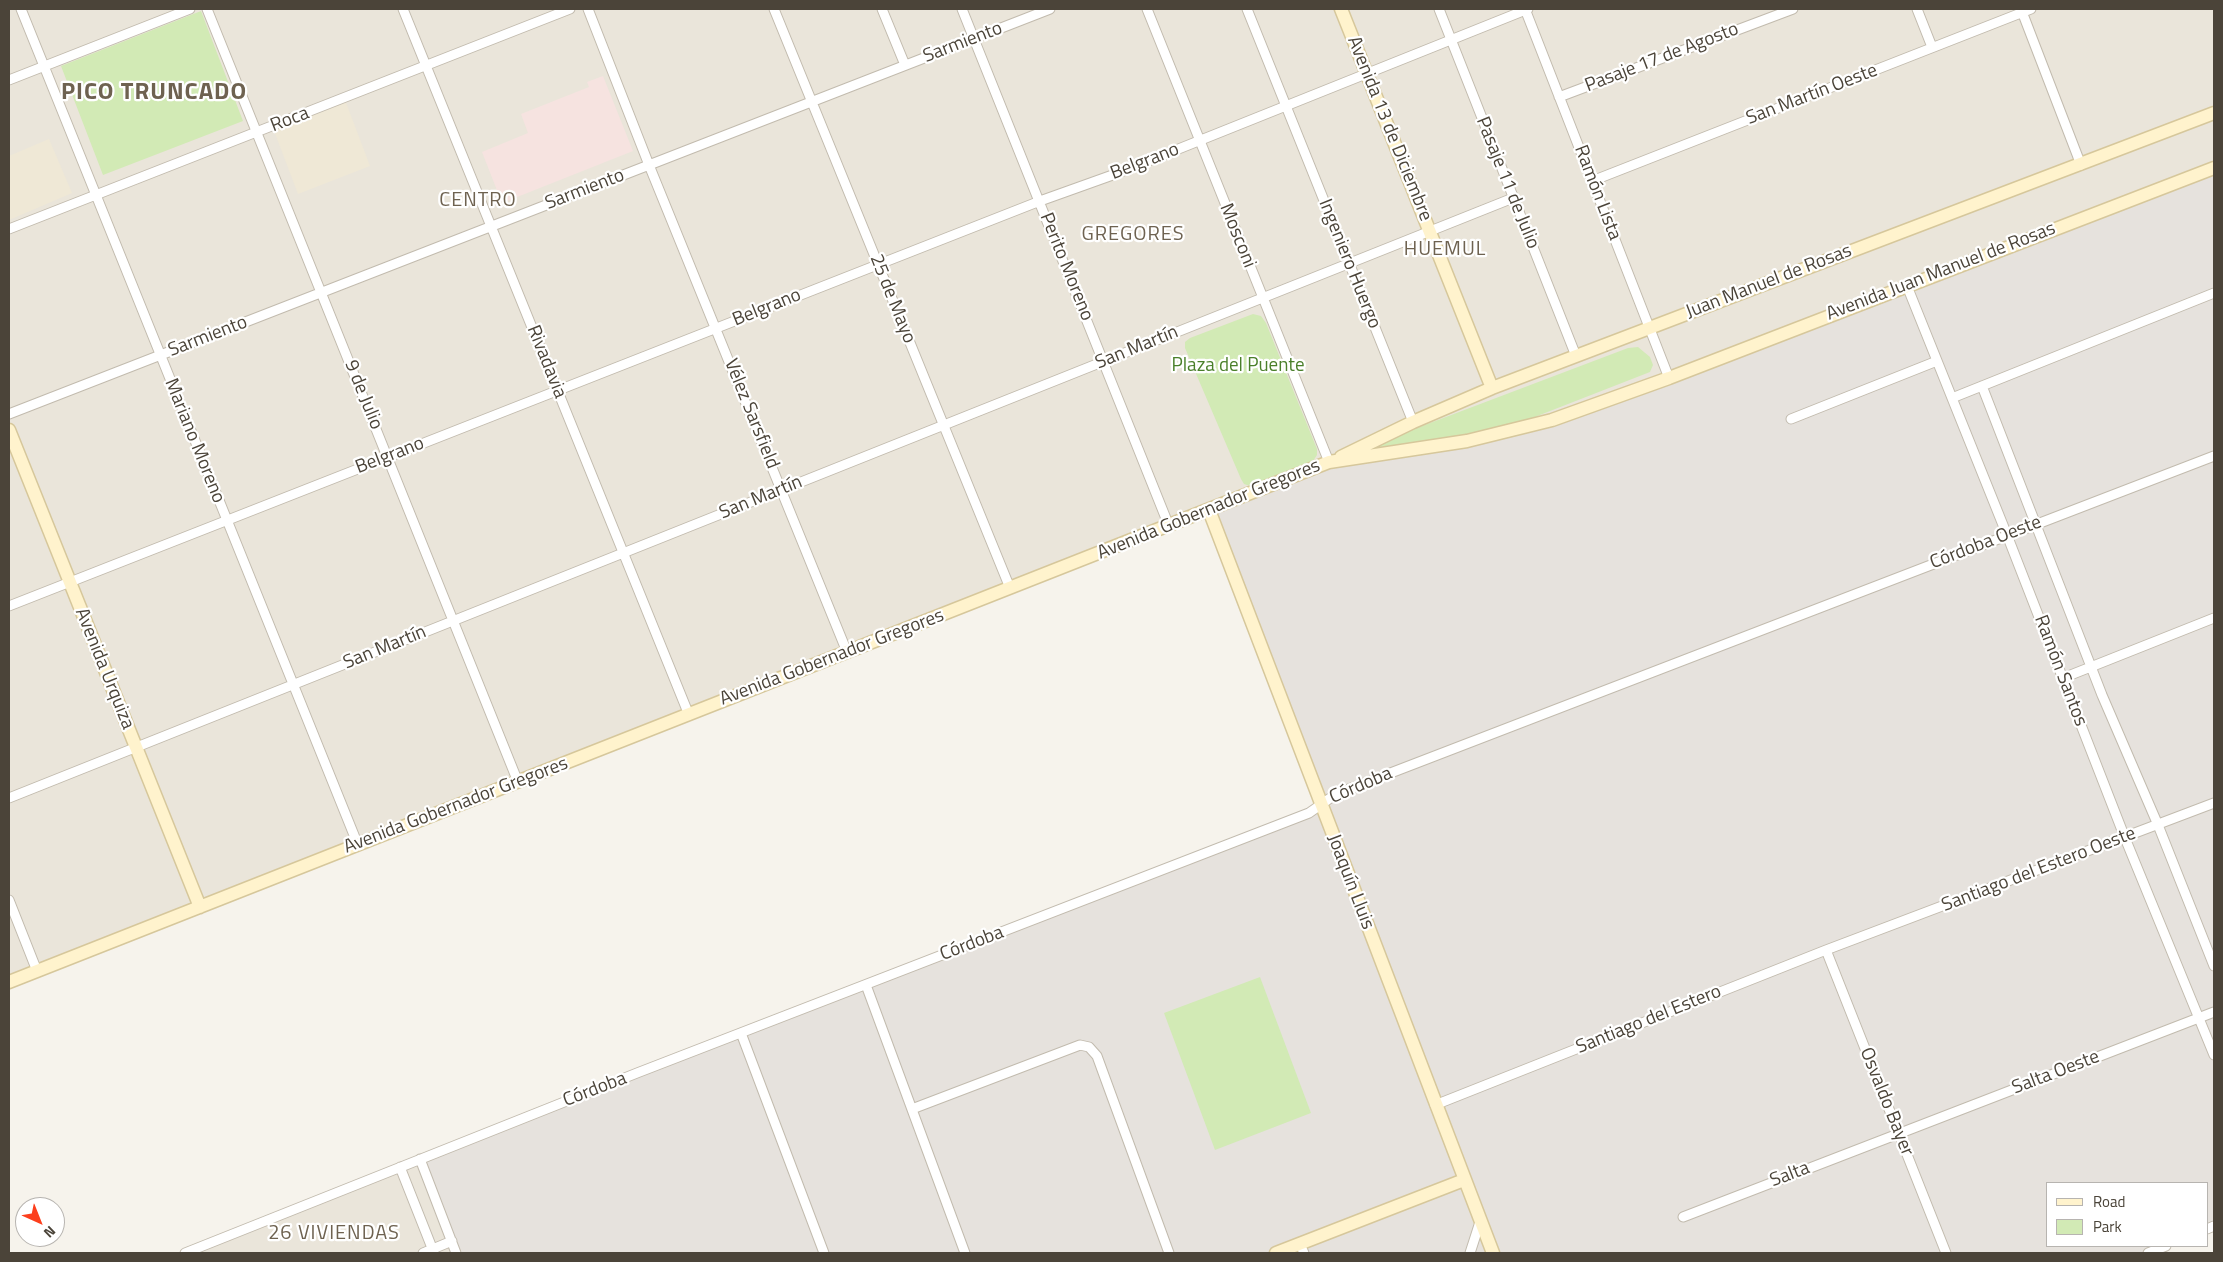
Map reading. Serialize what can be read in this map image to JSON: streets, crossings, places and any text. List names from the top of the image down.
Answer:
{
  "streets": {
    "street": [
      "Sarmiento",
      "Pasaje 17 de Agosto",
      "San Martín Oeste",
      "Roca",
      "Avenida 13 de Diciembre",
      "Belgrano",
      "Pasaje 11 de Julio",
      "Ramón Lista",
      "Mosconi",
      "Ingeniero Huergo",
      "Perito Moreno",
      "Avenida Juan Manuel de Rosas",
      "Juan Manuel de Rosas",
      "25 de Mayo",
      "San Martín",
      "Rivadavia",
      "9 de Julio",
      "Vélez Sarsfield",
      "Mariano Moreno",
      "Avenida Gobernador Gregores",
      "Córdoba Oeste",
      "Avenida Urquiza",
      "Ramón Santos",
      "Córdoba",
      "Santiago del Estero Oeste",
      "Joaquín Lluis",
      "Santiago del Estero",
      "Salta Oeste",
      "Osvaldo Bayer",
      "Salta"
    ]
  },
  "crossings": [
    ["Sarmiento", "Perito Moreno"],
    ["Sarmiento", "25 de Mayo"],
    ["Sarmiento", "Rivadavia"],
    ["Sarmiento", "9 de Julio"],
    ["Sarmiento", "Vélez Sarsfield"],
    ["Sarmiento", "Mariano Moreno"],
    ["Pasaje 17 de Agosto", "Ramón Lista"],
    ["San Martín Oeste", "Ramón Lista"],
    ["Roca", "Rivadavia"],
    ["Roca", "9 de Julio"],
    ["Roca", "Mariano Moreno"],
    ["Avenida 13 de Diciembre", "Belgrano"],
    ["Avenida 13 de Diciembre", "Juan Manuel de Rosas"],
    ["Avenida 13 de Diciembre", "San Martín"],
    ["Belgrano", "Pasaje 11 de Julio"],
    ["Belgrano", "Ramón Lista"],
    ["Belgrano", "Mosconi"],
    ["Belgrano", "Ingeniero Huergo"],
    ["Belgrano", "Perito Moreno"],
    ["Belgrano", "25 de Mayo"],
    ["Belgrano", "Rivadavia"],
    ["Belgrano", "9 de Julio"],
    ["Belgrano", "Vélez Sarsfield"],
    ["Belgrano", "Mariano Moreno"],
    ["Belgrano", "Avenida Urquiza"],
    ["Pasaje 11 de Julio", "Juan Manuel de Rosas"],
    ["Pasaje 11 de Julio", "San Martín"],
    ["Ramón Lista", "Avenida Juan Manuel de Rosas"],
    ["Ramón Lista", "Juan Manuel de Rosas"],
    ["Ramón Lista", "Avenida Gobernador Gregores"],
    ["Mosconi", "Juan Manuel de Rosas"],
    ["Mosconi", "San Martín"],
    ["Mosconi", "Avenida Gobernador Gregores"],
    ["Ingeniero Huergo", "Juan Manuel de Rosas"],
    ["Ingeniero Huergo", "San Martín"],
    ["Perito Moreno", "San Martín"],
    ["Perito Moreno", "Avenida Gobernador Gregores"],
    ["Avenida Juan Manuel de Rosas", "Avenida Gobernador Gregores"],
    ["Avenida Juan Manuel de Rosas", "Ramón Santos"],
    ["Juan Manuel de Rosas", "Avenida Gobernador Gregores"],
    ["25 de Mayo", "San Martín"],
    ["25 de Mayo", "Avenida Gobernador Gregores"],
    ["San Martín", "Rivadavia"],
    ["San Martín", "9 de Julio"],
    ["San Martín", "Vélez Sarsfield"],
    ["San Martín", "Mariano Moreno"],
    ["San Martín", "Avenida Urquiza"],
    ["Rivadavia", "Avenida Gobernador Gregores"],
    ["9 de Julio", "Avenida Gobernador Gregores"],
    ["Vélez Sarsfield", "Avenida Gobernador Gregores"],
    ["Mariano Moreno", "Avenida Gobernador Gregores"],
    ["Avenida Gobernador Gregores", "Avenida Urquiza"],
    ["Avenida Gobernador Gregores", "Joaquín Lluis"],
    ["Córdoba Oeste", "Ramón Santos"],
    ["Córdoba Oeste", "Córdoba"],
    ["Ramón Santos", "Santiago del Estero Oeste"],
    ["Ramón Santos", "Salta Oeste"],
    ["Córdoba", "Joaquín Lluis"],
    ["Santiago del Estero Oeste", "Santiago del Estero"],
    ["Joaquín Lluis", "Santiago del Estero"],
    ["Santiago del Estero", "Osvaldo Bayer"],
    ["Salta Oeste", "Osvaldo Bayer"],
    ["Salta Oeste", "Salta"],
    ["Osvaldo Bayer", "Salta"]
  ],
  "districts": [
    "PICO TRUNCADO",
    "CENTRO",
    "GREGORES",
    "HUEMUL",
    "26 VIVIENDAS"
  ],
  "parks": ["Plaza del Puente"],
  "legend": ["Road", "Park"],
  "north": "bottom right"
}
